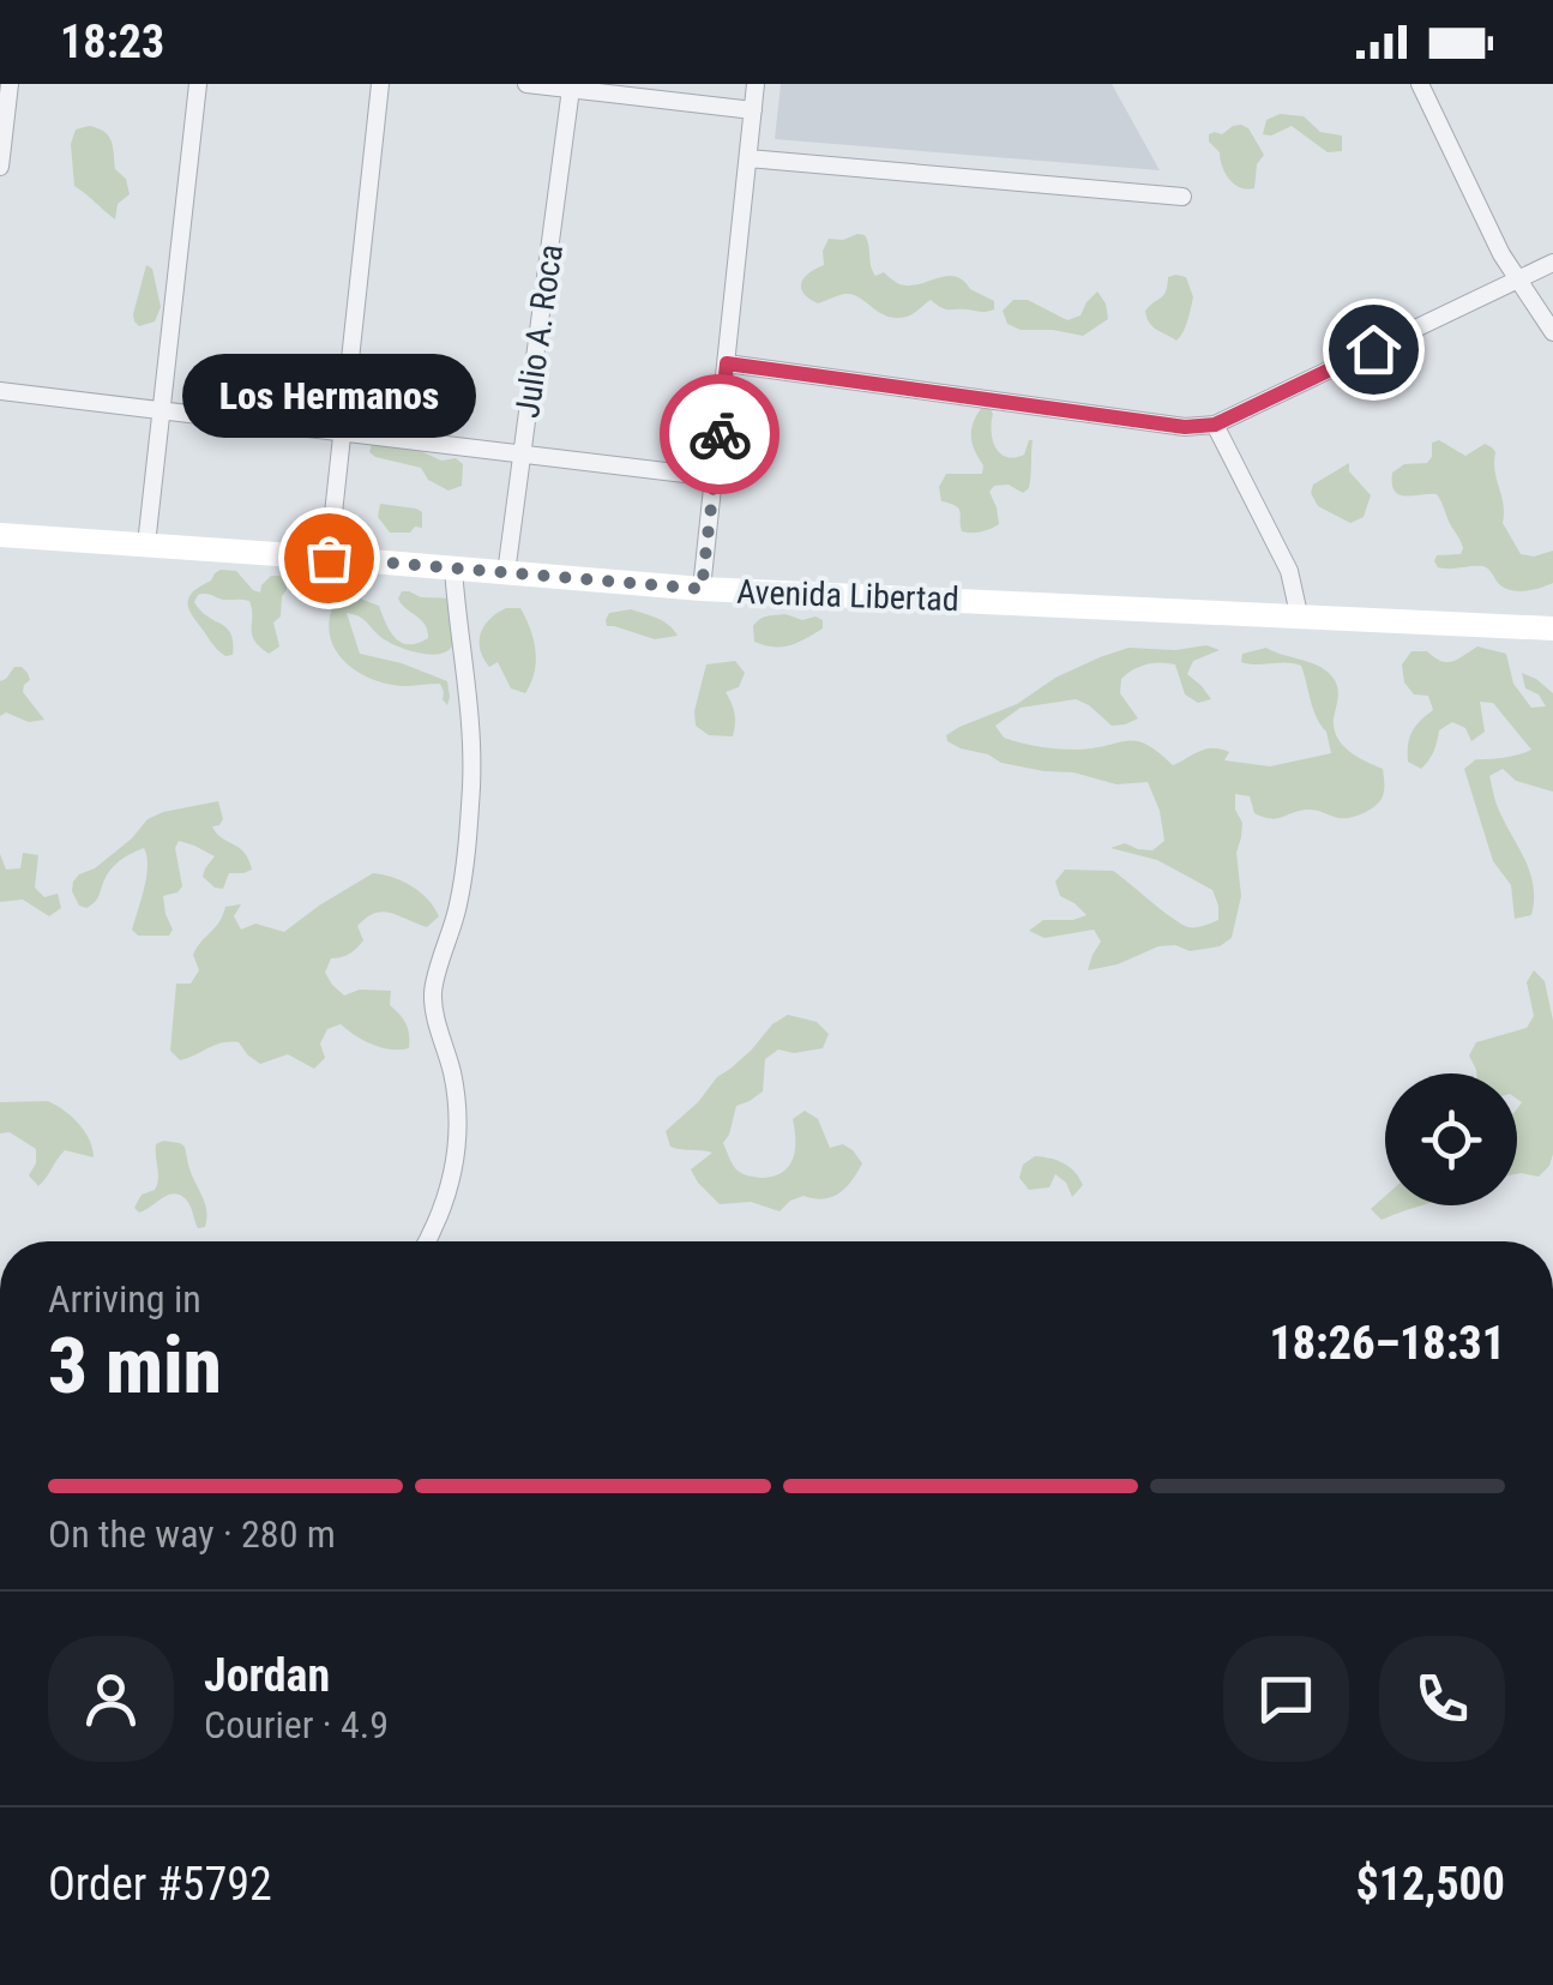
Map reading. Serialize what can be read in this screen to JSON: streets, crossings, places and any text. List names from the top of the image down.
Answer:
{
  "streets": {
    "main road": ["Avenida Libertad"],
    "street": ["Julio A. Roca"]
  },
  "crossings": [
    ["Julio A. Roca", "Avenida Libertad"]
  ],
  "places": ["Los Hermanos"],
  "page": {
    "status": "18:23",
    "bubble": "Los Hermanos",
    "heading": ["3 min", "Arriving in", "18:26–18:31"],
    "panel": [
      "Jordan",
      "Courier · 4.9",
      "Order #5792",
      "$12,500"
    ],
    "bar": "On the way · 280 m"
  }
}
